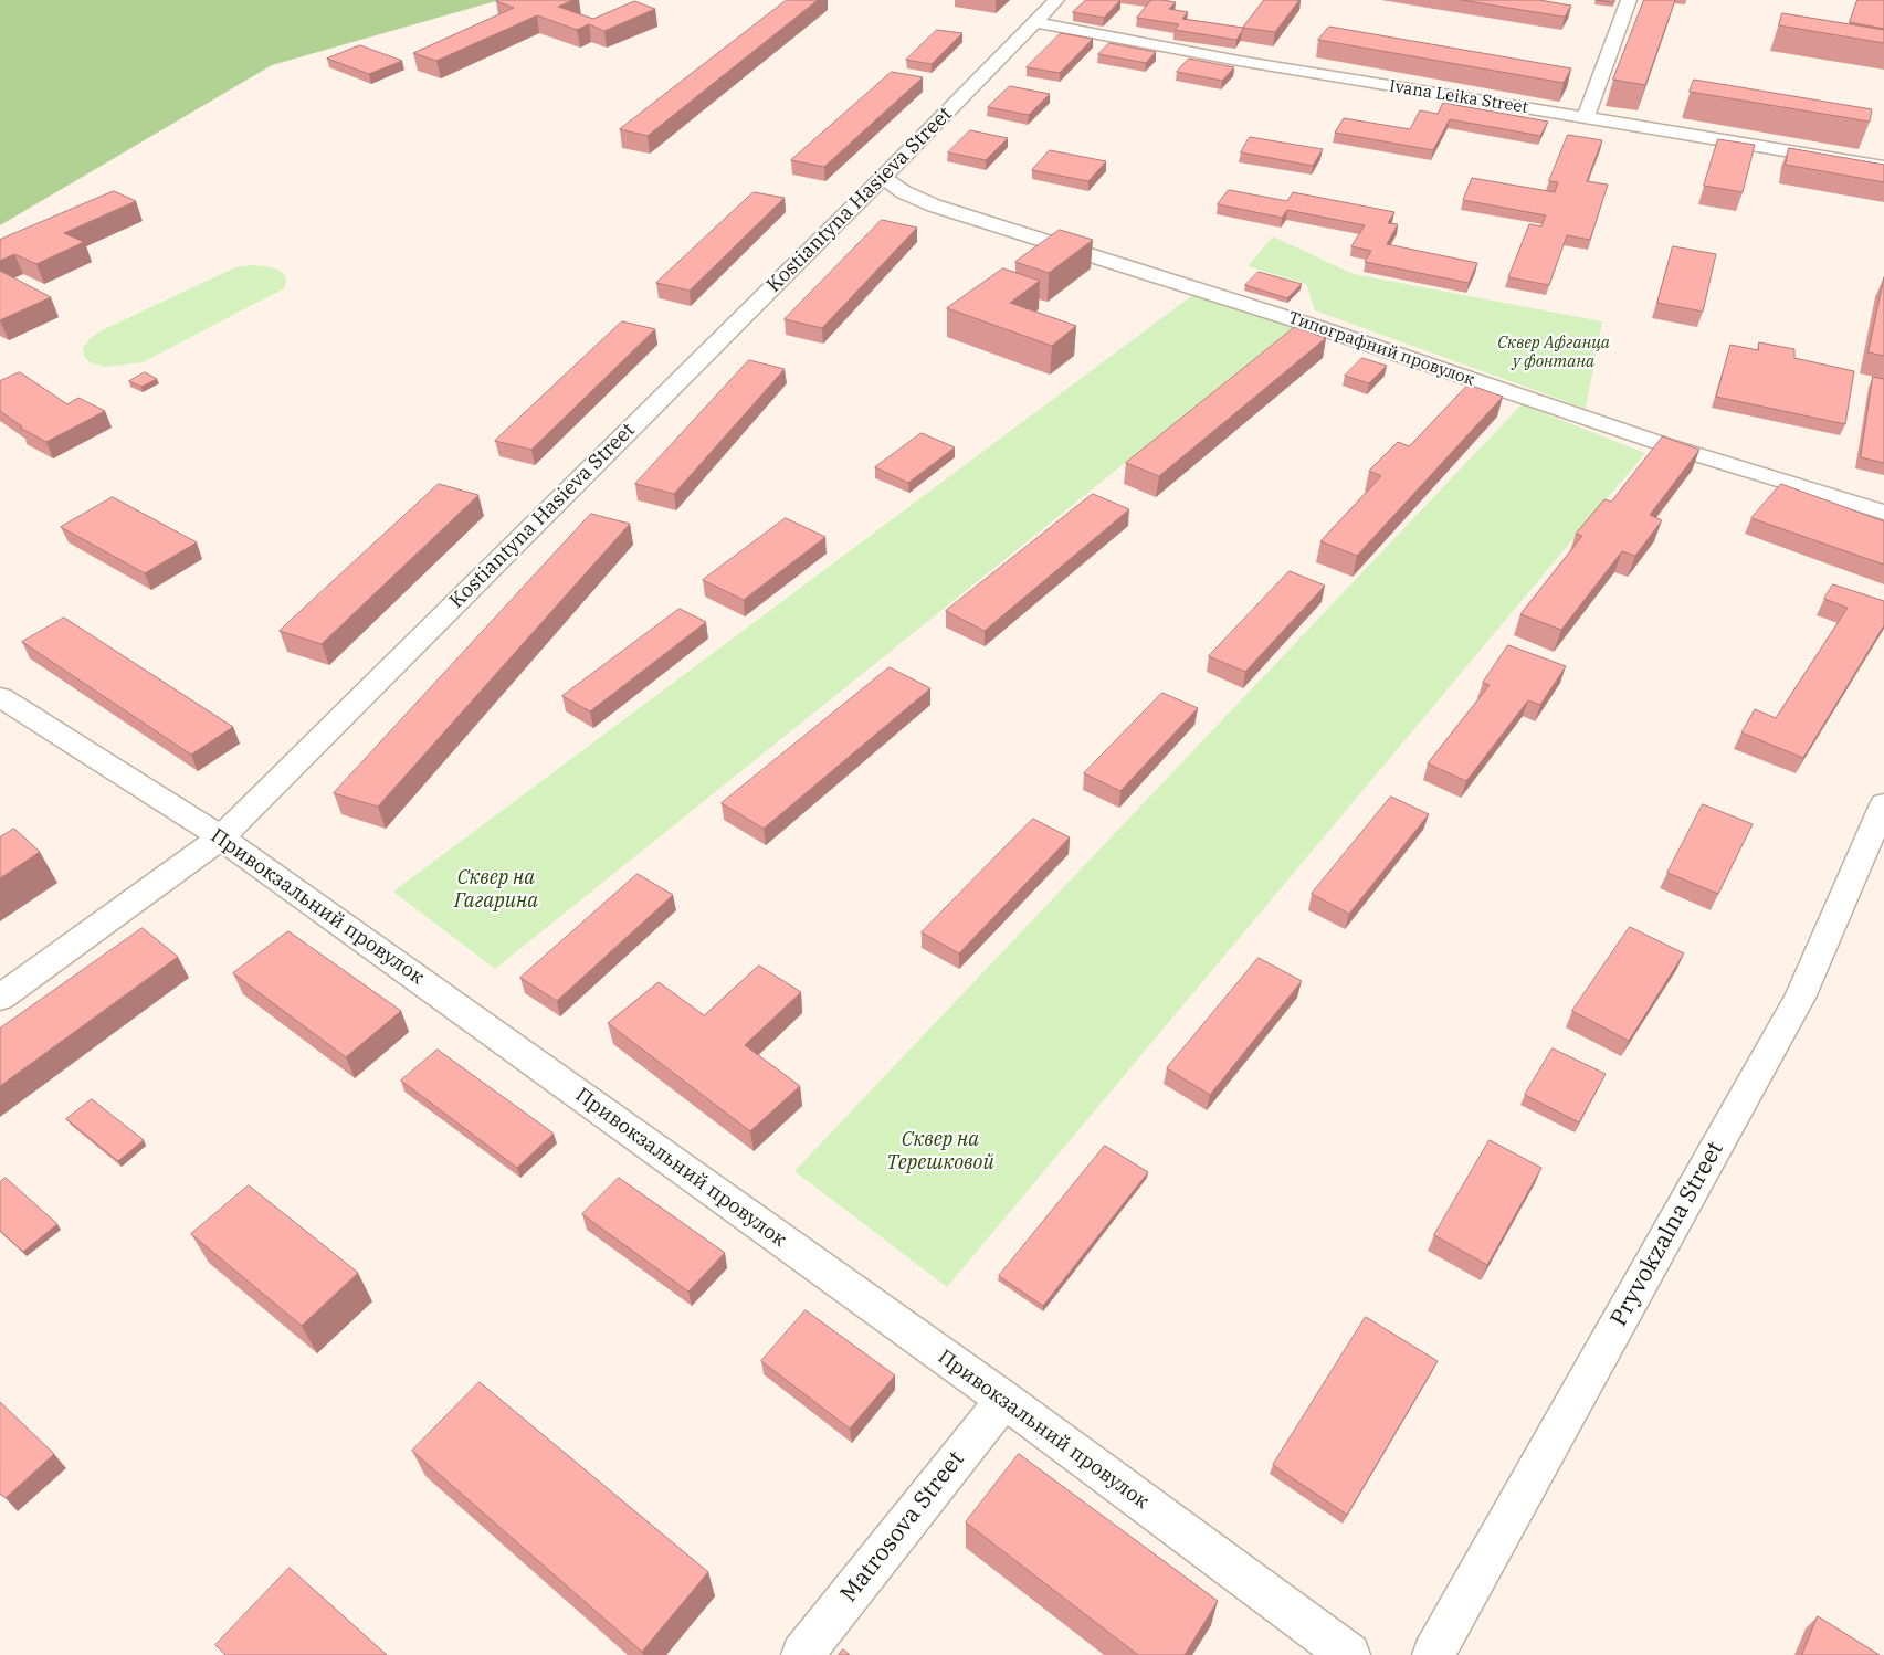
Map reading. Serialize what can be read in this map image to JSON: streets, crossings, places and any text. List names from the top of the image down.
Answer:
{
  "streets": {
    "street": [
      "Ivana Leika Street",
      "Kostiantyna Hasieva Street",
      "Типографний провулок",
      "Привокзальний провулок",
      "Pryvokzalna Street",
      "Matrosova Street"
    ]
  },
  "crossings": [
    ["Ivana Leika Street", "Kostiantyna Hasieva Street"],
    ["Kostiantyna Hasieva Street", "Типографний провулок"],
    ["Kostiantyna Hasieva Street", "Привокзальний провулок"],
    ["Привокзальний провулок", "Matrosova Street"]
  ],
  "parks": ["Сквер Афганца у фонтана", "Сквер на Гагарина", "Сквер на Терешковой"]
}
